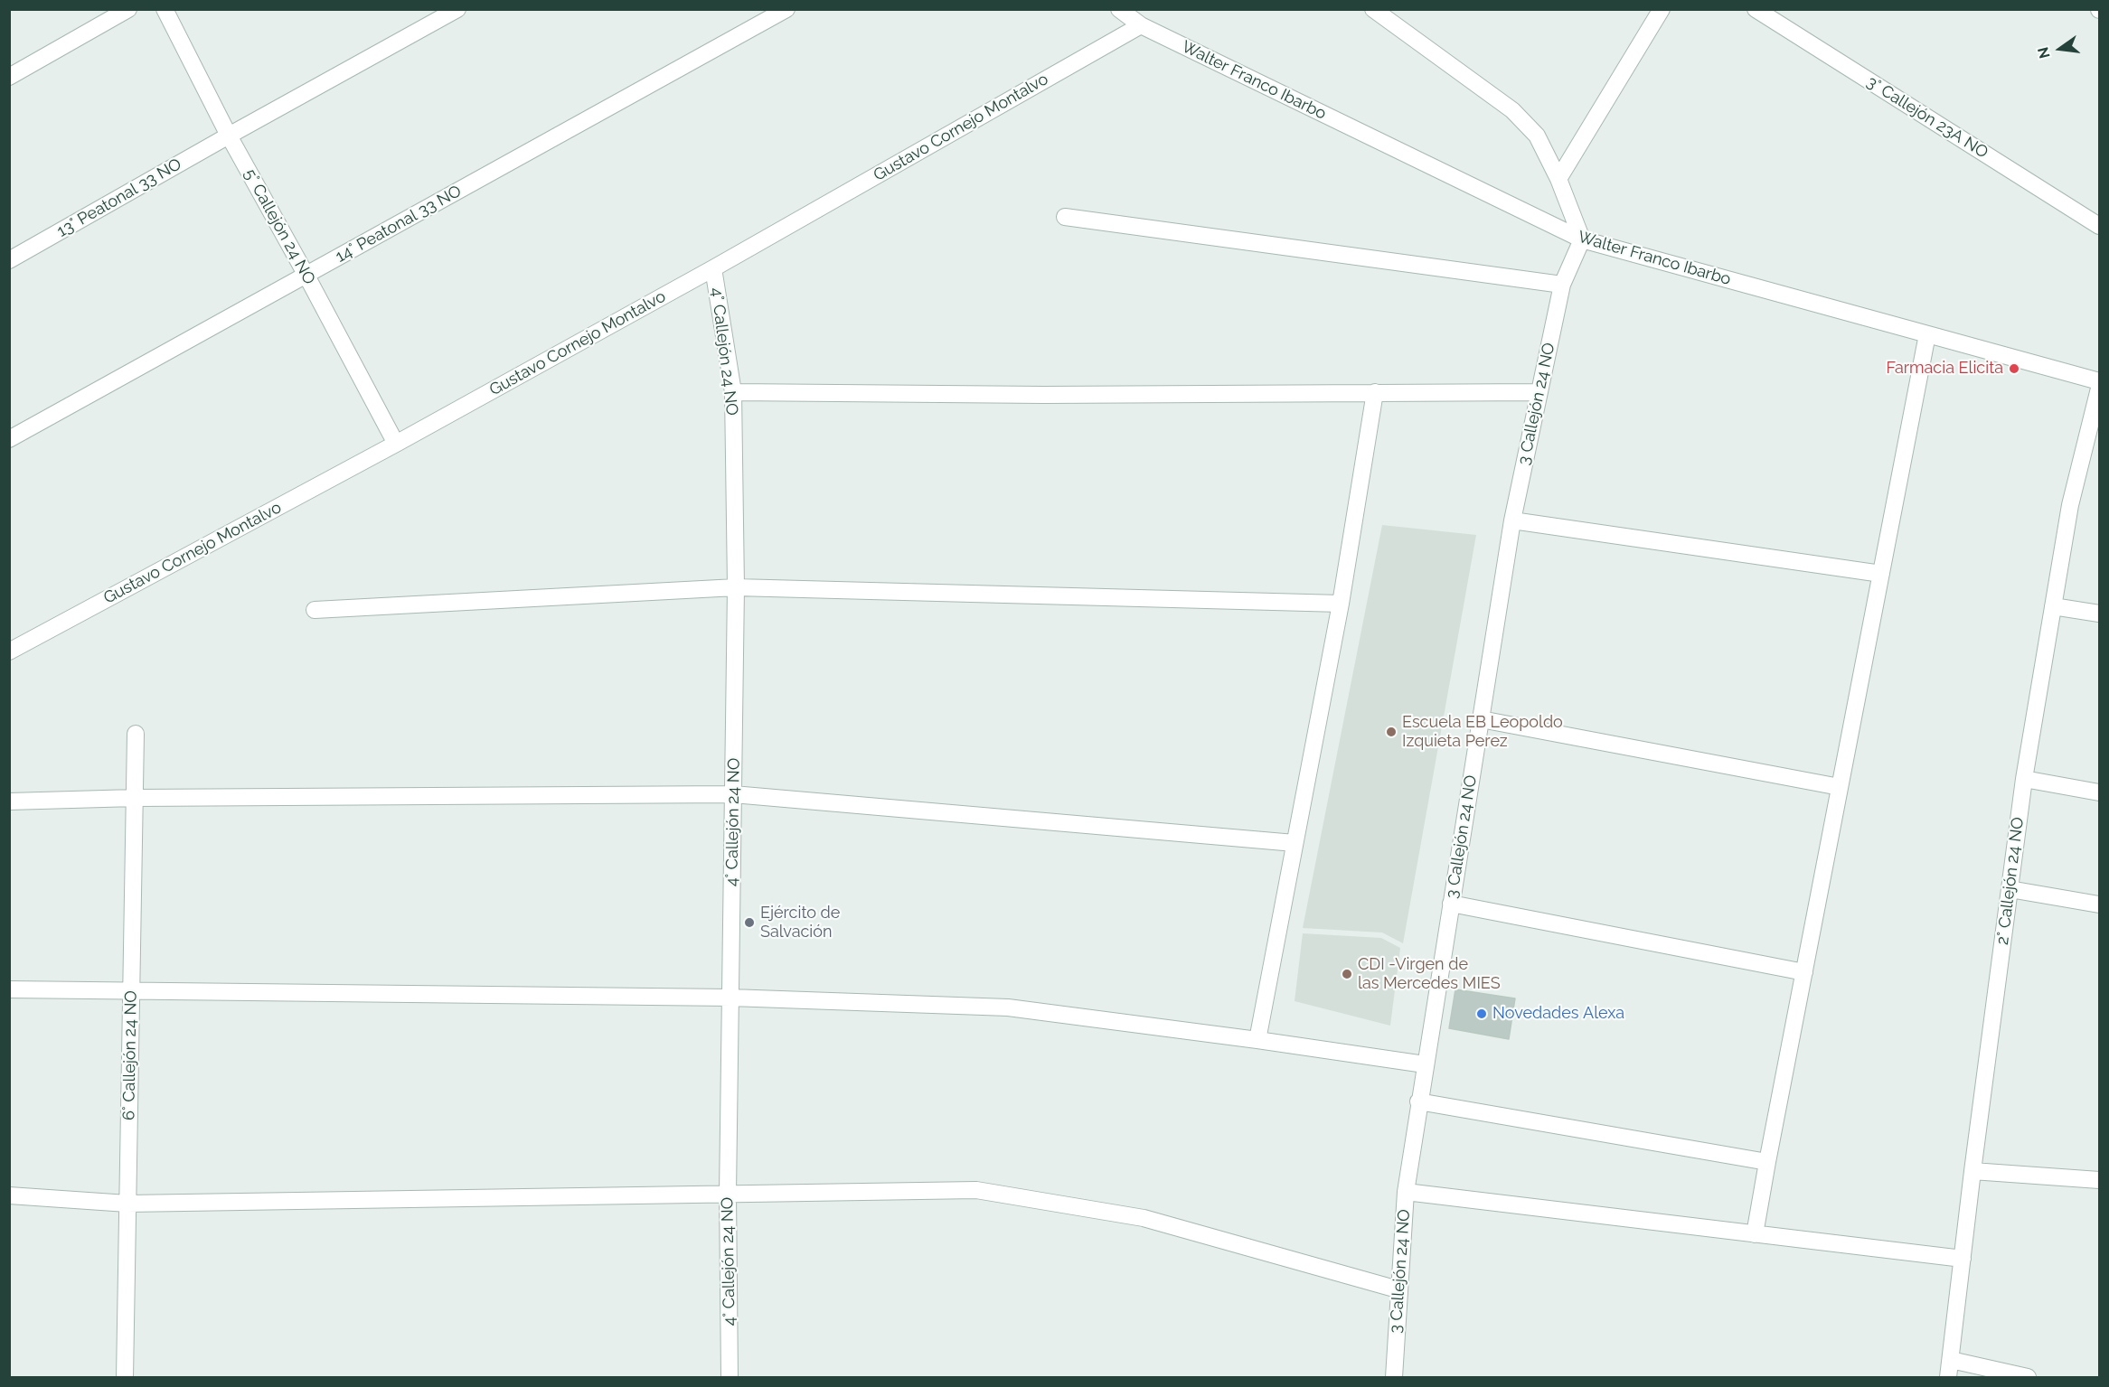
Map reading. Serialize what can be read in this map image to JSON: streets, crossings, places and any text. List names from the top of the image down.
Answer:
{
  "streets": {
    "street": [
      "Walter Franco Ibarbo",
      "3° Callejón 23A NO",
      "Gustavo Cornejo Montalvo",
      "13° Peatonal 33 NO",
      "14° Peatonal 33 NO",
      "5° Callejón 24 NO",
      "4° Callejón 24 NO",
      "3 Callejón 24 NO",
      "2° Callejón 24 NO",
      "6° Callejón 24 NO"
    ]
  },
  "crossings": [
    ["Walter Franco Ibarbo", "Gustavo Cornejo Montalvo"],
    ["Walter Franco Ibarbo", "3 Callejón 24 NO"],
    ["Gustavo Cornejo Montalvo", "5° Callejón 24 NO"],
    ["Gustavo Cornejo Montalvo", "4° Callejón 24 NO"],
    ["13° Peatonal 33 NO", "5° Callejón 24 NO"],
    ["14° Peatonal 33 NO", "5° Callejón 24 NO"]
  ],
  "places": [
    "Farmacia Elicita",
    "Escuela EB Leopoldo Izquieta Perez",
    "Ejército de Salvación",
    "CDI -Virgen de las Mercedes MIES",
    "Novedades Alexa"
  ],
  "north": "left"
}
